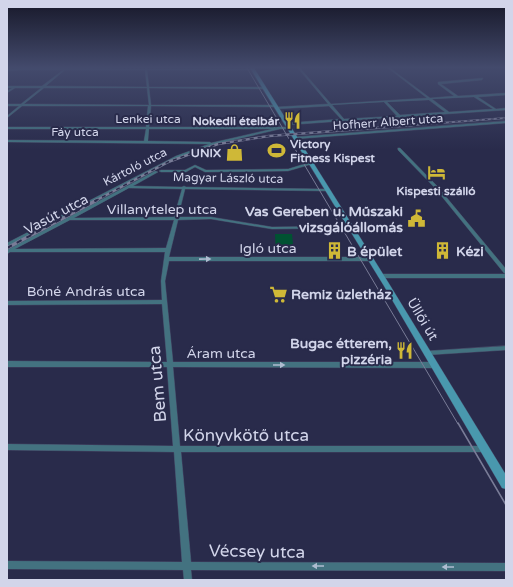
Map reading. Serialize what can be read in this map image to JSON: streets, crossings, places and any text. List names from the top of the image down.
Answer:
{
  "streets": {
    "main road": ["Üllői út"],
    "street": [
      "Lenkei utca",
      "Hofherr Albert utca",
      "Fáy utca",
      "Kártoló utca",
      "Magyar László utca",
      "Villanytelep utca",
      "Vasút utca",
      "Igló utca",
      "Bóné András utca",
      "Áram utca",
      "Bem utca",
      "Könyvkötő utca",
      "Vécsey utca"
    ]
  },
  "crossings": [
    ["Lenkei utca", "Kártoló utca"],
    ["Lenkei utca", "Üllői út"],
    ["Hofherr Albert utca", "Üllői út"],
    ["Fáy utca", "Kártoló utca"],
    ["Magyar László utca", "Vasút utca"],
    ["Magyar László utca", "Üllői út"],
    ["Magyar László utca", "Bem utca"],
    ["Villanytelep utca", "Vasút utca"],
    ["Villanytelep utca", "Üllői út"],
    ["Villanytelep utca", "Bem utca"],
    ["Vasút utca", "Üllői út"],
    ["Igló utca", "Üllői út"],
    ["Igló utca", "Bem utca"],
    ["Bóné András utca", "Bem utca"],
    ["Üllői út", "Áram utca"],
    ["Üllői út", "Könyvkötő utca"],
    ["Áram utca", "Bem utca"],
    ["Bem utca", "Könyvkötő utca"],
    ["Bem utca", "Vécsey utca"]
  ],
  "one_way": ["Igló utca", "Áram utca", "Vécsey utca"],
  "places": {
    "restaurant": ["Nokedli ételbár", "Bugac étterem, pizzéria"],
    "sports": ["Victory Fitness Kispest"],
    "shop": ["UNIX"],
    "hotel": ["Kispesti szálló"],
    "public building": ["Vas Gereben u. Műszaki vizsgálóállomás"],
    "building": ["B épület", "Kézi"],
    "supermarket": ["Remiz üzletház"]
  }
}
